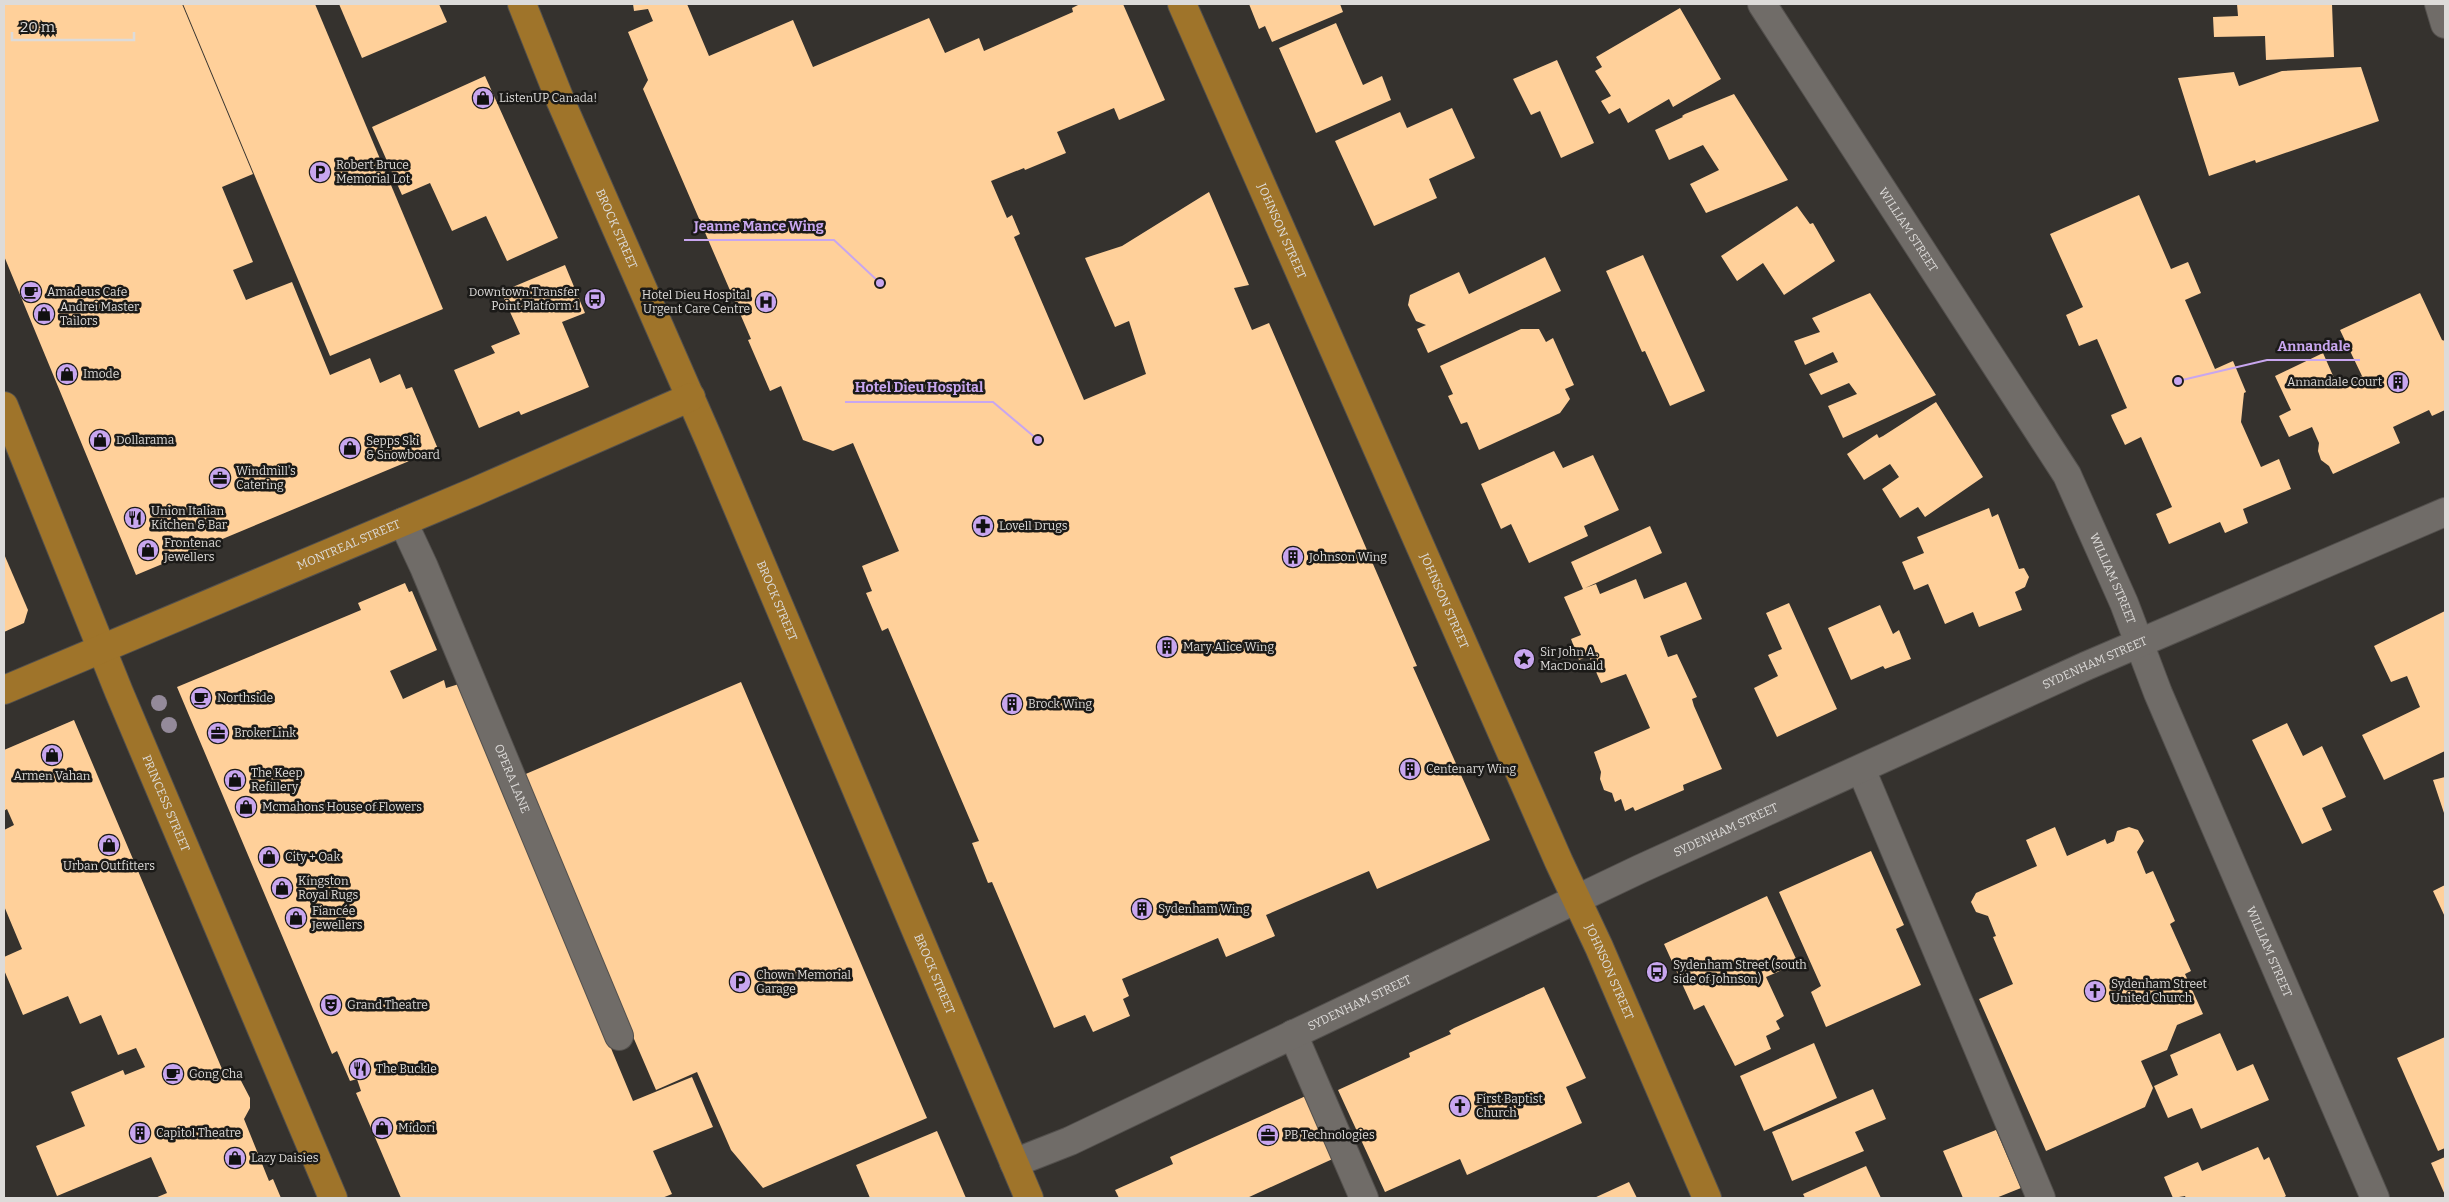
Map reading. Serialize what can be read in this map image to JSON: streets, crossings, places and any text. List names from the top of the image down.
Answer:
{
  "streets": {
    "main road": [
      "BROCK STREET",
      "JOHNSON STREET",
      "MONTREAL STREET",
      "PRINCESS STREET"
    ],
    "street": ["WILLIAM STREET", "SYDENHAM STREET", "OPERA LANE"]
  },
  "crossings": [
    ["BROCK STREET", "MONTREAL STREET"],
    ["BROCK STREET", "SYDENHAM STREET"],
    ["JOHNSON STREET", "SYDENHAM STREET"],
    ["WILLIAM STREET", "SYDENHAM STREET"],
    ["MONTREAL STREET", "OPERA LANE"],
    ["MONTREAL STREET", "PRINCESS STREET"]
  ],
  "places": {
    "shop": [
      "ListenUP Canada!",
      "Andrei Master Tailors",
      "Imode",
      "Dollarama",
      "Sepps Ski & Snowboard",
      "Frontenac Jewellers",
      "Armen Vahan",
      "The Keep Refillery",
      "Mcmahons House of Flowers",
      "Urban Outfitters",
      "City + Oak",
      "Kingston Royal Rugs",
      "Fiancée Jewellers",
      "Midori",
      "Lazy Daisies"
    ],
    "parking": ["Robert Bruce Memorial Lot", "Chown Memorial Garage"],
    "other": ["Jeanne Mance Wing", "Annandale", "Hotel Dieu Hospital"],
    "cafe": ["Amadeus Cafe", "Northside", "Gong Cha"],
    "bus stop": ["Downtown Transfer Point Platform 1", "Sydenham Street (south side of Johnson)"],
    "hospital": ["Hotel Dieu Hospital Urgent Care Centre"],
    "building": [
      "Annandale Court",
      "Johnson Wing",
      "Mary Alice Wing",
      "Brock Wing",
      "Centenary Wing",
      "Sydenham Wing",
      "Capitol Theatre"
    ],
    "office": ["Windmill's Catering", "BrokerLink", "PB Technologies"],
    "restaurant": ["Union Italian Kitchen & Bar", "The Buckle"],
    "pharmacy": ["Lovell Drugs"],
    "place": ["Sir John A. MacDonald"],
    "church": ["Sydenham Street United Church", "First Baptist Church"],
    "theatre": ["Grand Theatre"]
  },
  "scale_bar": "20 m"
}
